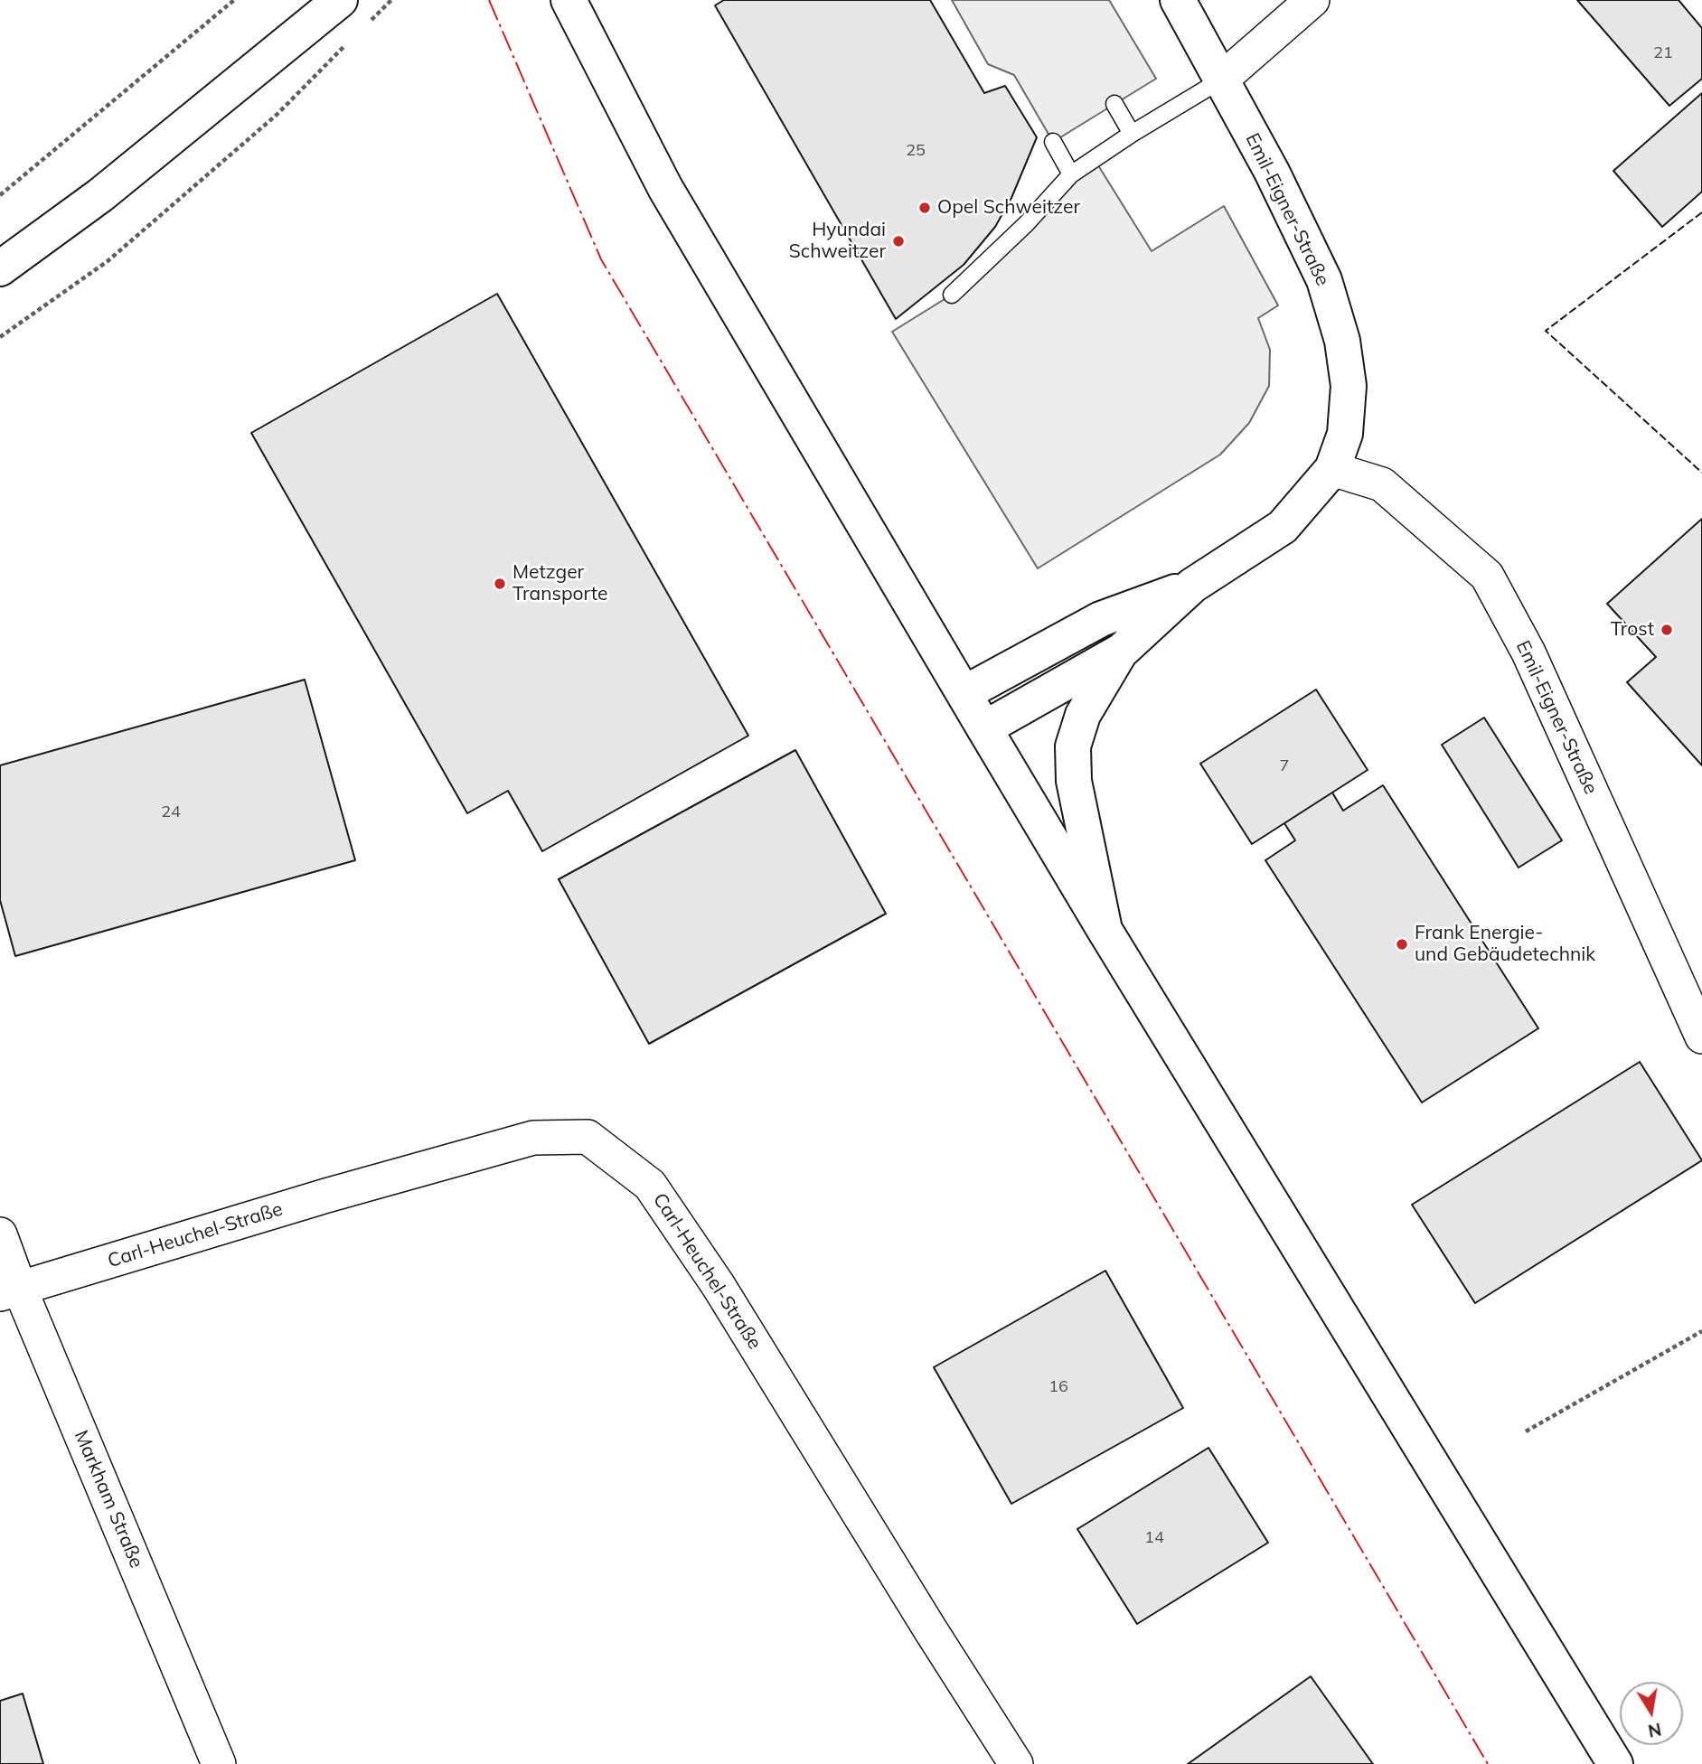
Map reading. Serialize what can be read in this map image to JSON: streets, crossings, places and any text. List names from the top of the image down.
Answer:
{
  "streets": {
    "main road": ["Emil-Eigner-Straße"],
    "street": ["Carl-Heuchel-Straße", "Markham Straße"]
  },
  "crossings": [
    ["Carl-Heuchel-Straße", "Markham Straße"]
  ],
  "places": [
    "Opel Schweitzer",
    "Hyundai Schweitzer",
    "Metzger Transporte",
    "Trost",
    "Frank Energie- und Gebäudetechnik"
  ],
  "house_numbers": [
    "21",
    "25",
    "7",
    "24",
    "16",
    "14"
  ],
  "north": "bottom"
}
